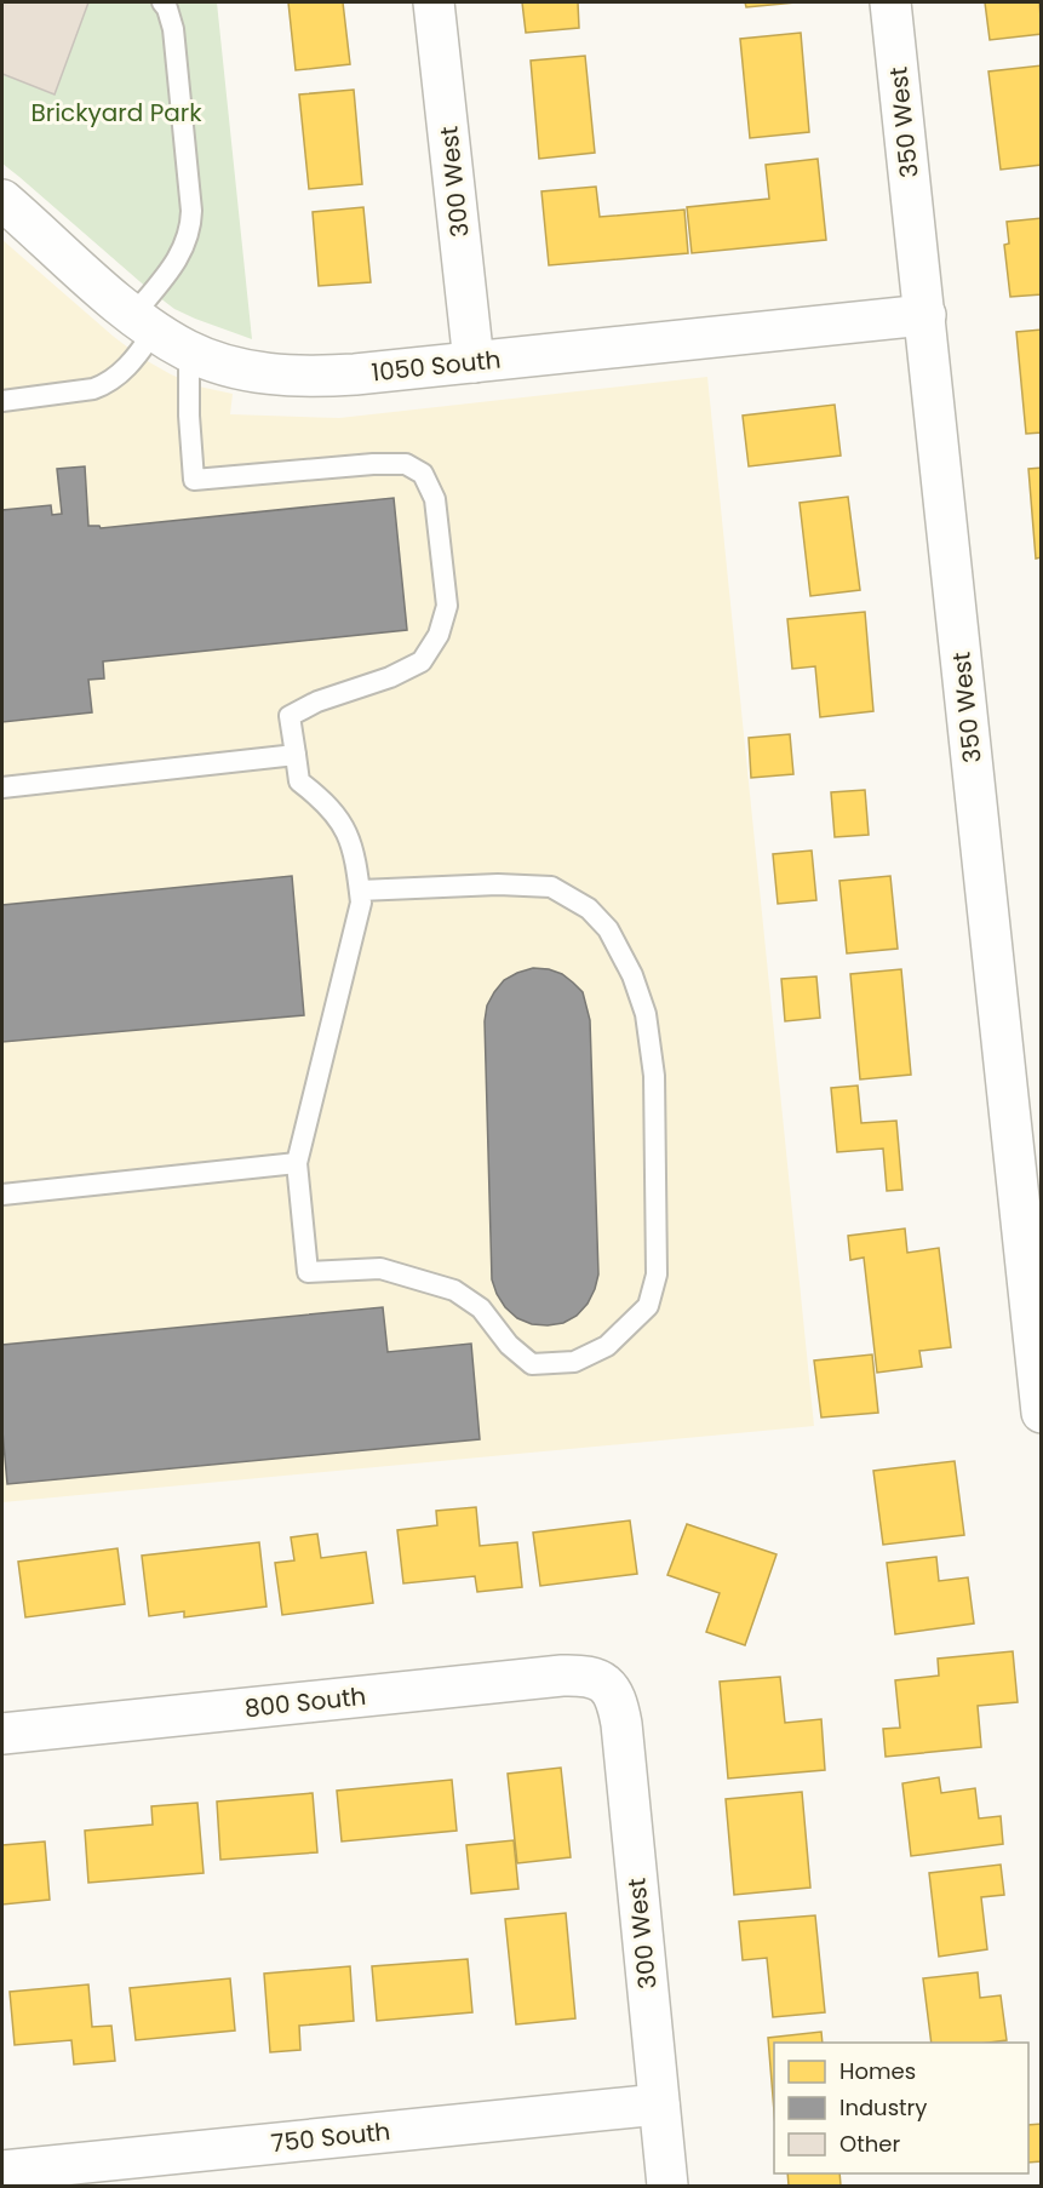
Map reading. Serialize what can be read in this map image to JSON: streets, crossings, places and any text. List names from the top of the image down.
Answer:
{
  "streets": {
    "street": [
      "350 West",
      "300 West",
      "1050 South",
      "800 South",
      "750 South"
    ]
  },
  "crossings": [
    ["350 West", "1050 South"],
    ["300 West", "1050 South"],
    ["300 West", "800 South"],
    ["300 West", "750 South"]
  ],
  "parks": ["Brickyard Park"],
  "legend": ["Homes", "Industry", "Other"]
}
